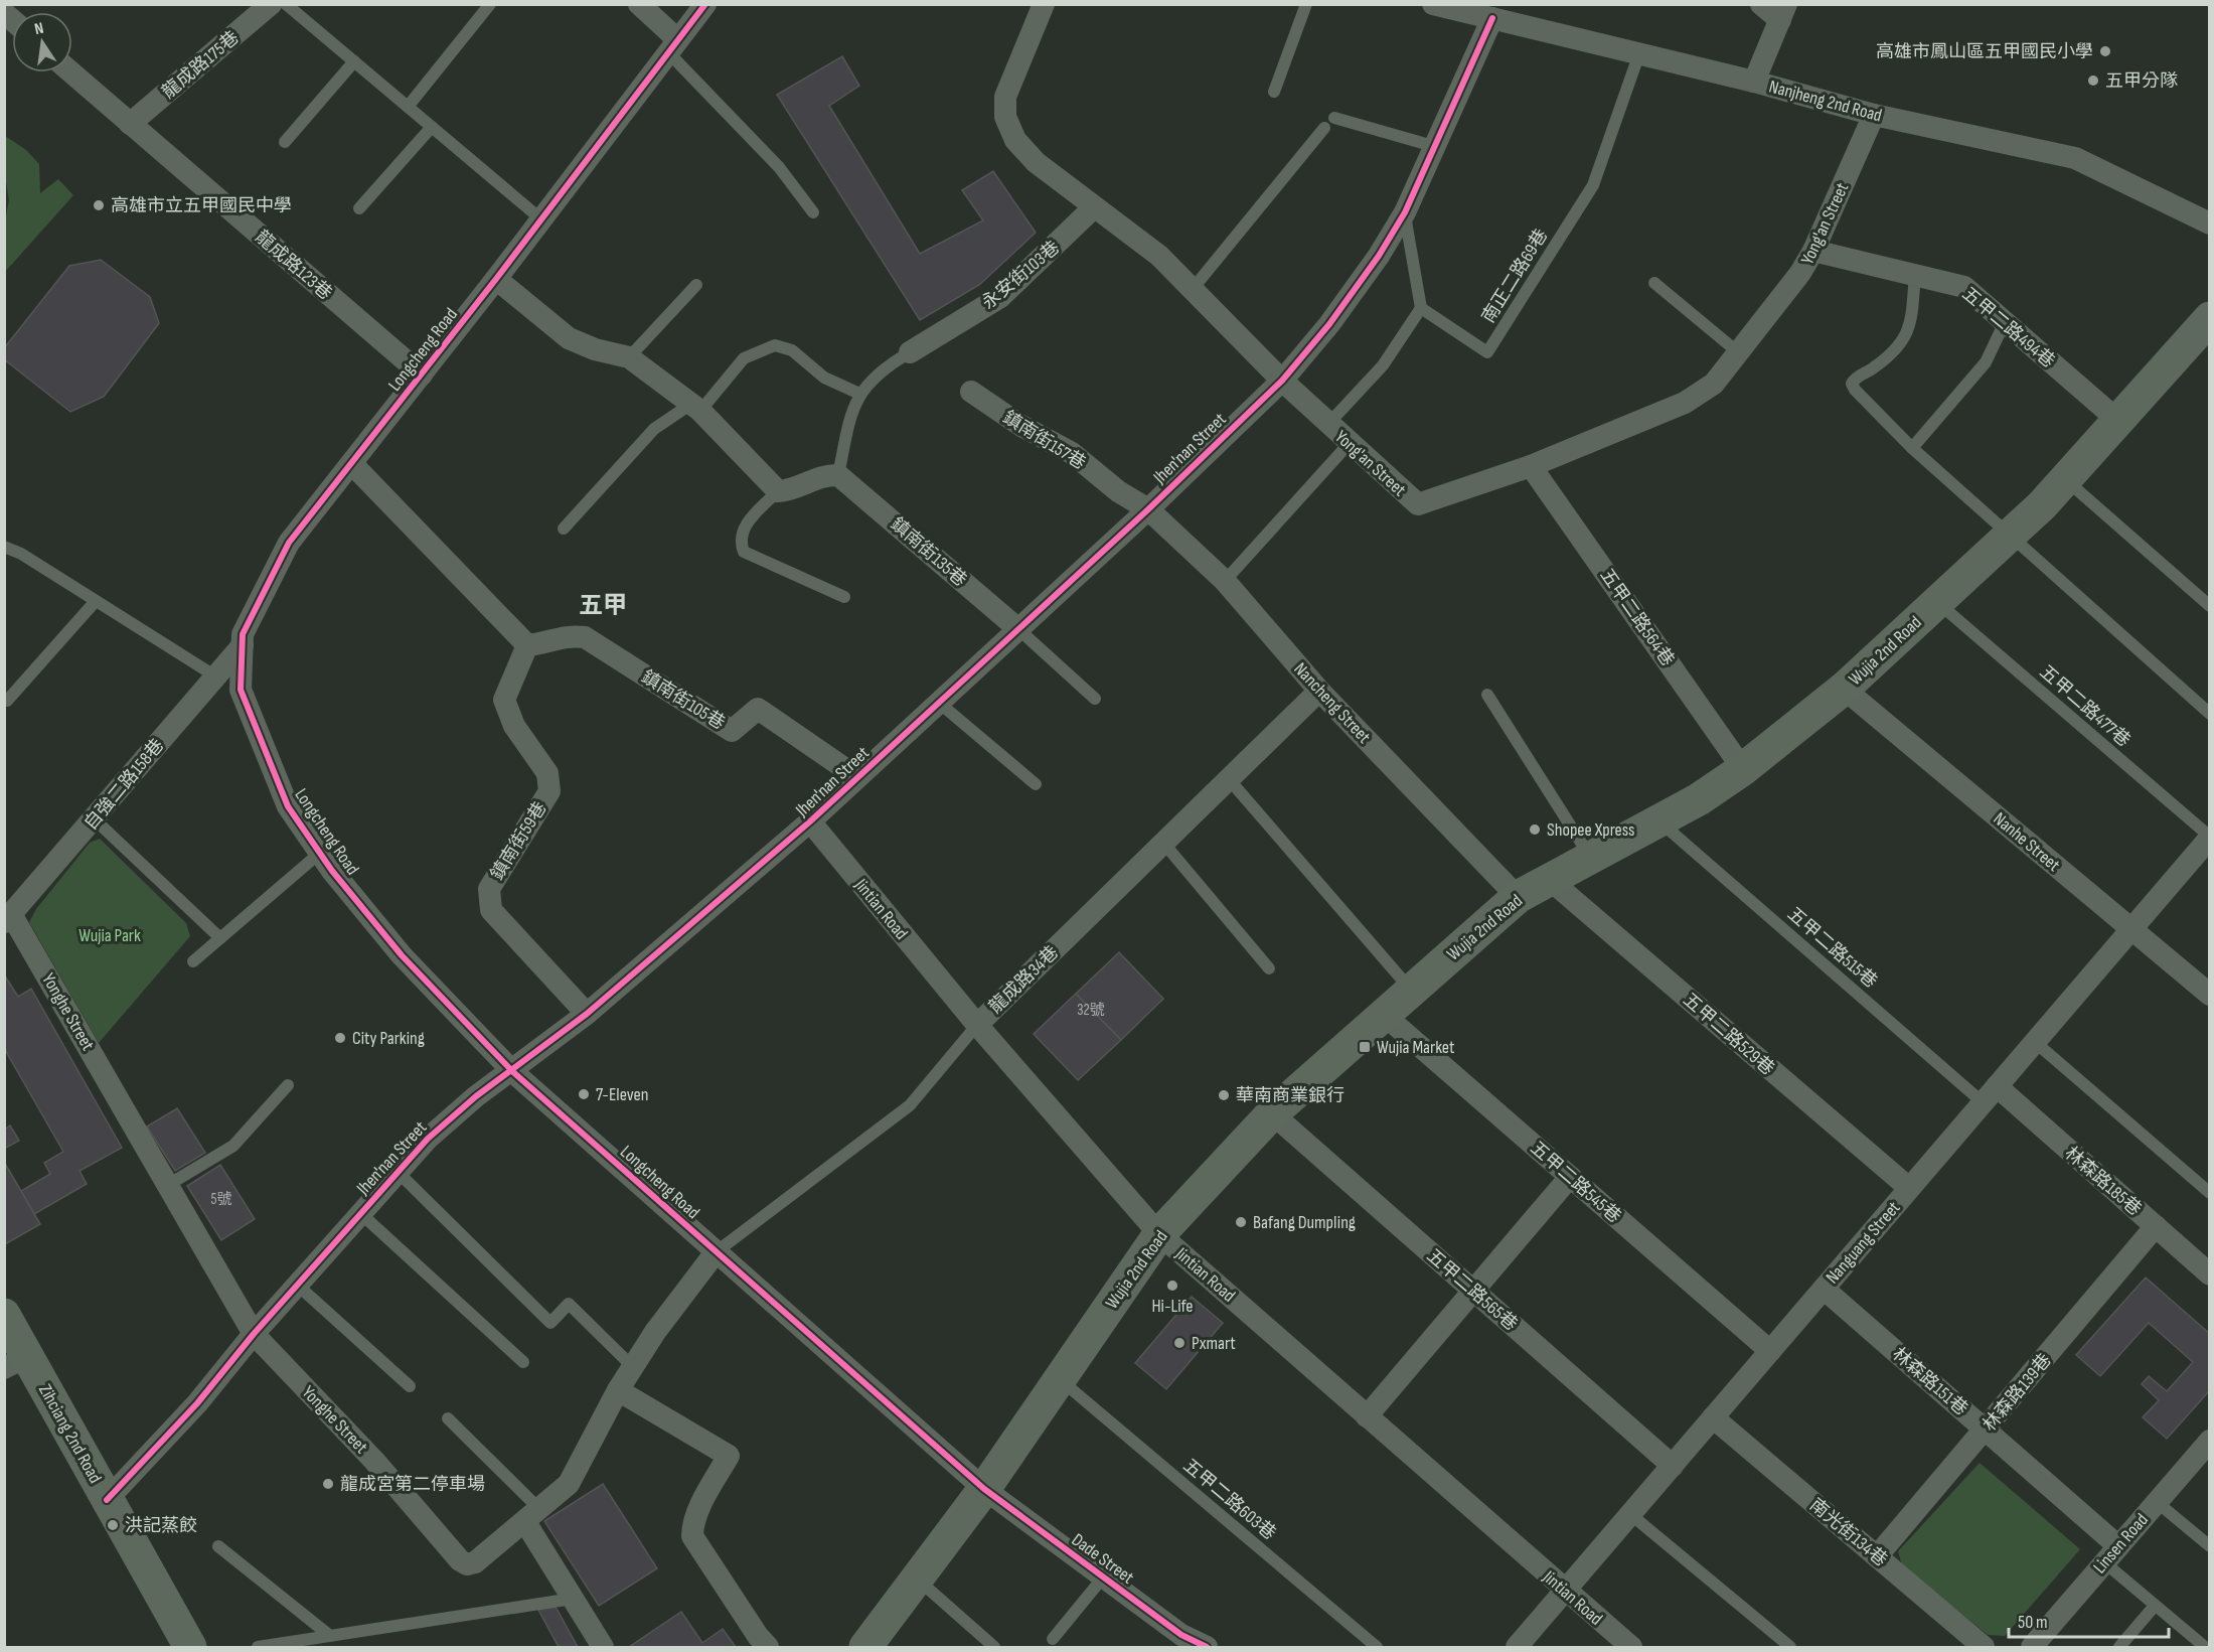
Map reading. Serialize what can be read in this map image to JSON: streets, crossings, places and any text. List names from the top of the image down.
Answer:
{
  "streets": {
    "main road": ["Wujia 2nd Road", "Zihciang 2nd Road"],
    "street": [
      "龍成路175巷",
      "Nanjheng 2nd Road",
      "Yong'an Street",
      "龍成路123巷",
      "永安街103巷",
      "五甲二路494巷",
      "Longcheng Road",
      "鎮南街157巷",
      "Jhen'nan Street",
      "鎮南街135巷",
      "五甲二路564巷",
      "鎮南街105巷",
      "Nancheng Street",
      "自強二路158巷",
      "鎮南街59巷",
      "Nanhe Street",
      "Jintian Road",
      "龍成路34巷",
      "Yonghe Street",
      "五甲二路529巷",
      "林森路185巷",
      "五甲二路545巷",
      "Nanguang Street",
      "五甲二路565巷",
      "林森路151巷",
      "林森路139巷",
      "南光街134巷",
      "Linsen Road",
      "Dade Street"
    ],
    "lane": [
      "南正二路69巷",
      "五甲二路477巷",
      "五甲二路515巷",
      "五甲二路603巷"
    ]
  },
  "crossings": [
    ["龍成路175巷", "龍成路123巷"],
    ["Nanjheng 2nd Road", "Yong'an Street"],
    ["Nanjheng 2nd Road", "南正二路69巷"],
    ["Nanjheng 2nd Road", "Jhen'nan Street"],
    ["Yong'an Street", "永安街103巷"],
    ["Yong'an Street", "五甲二路494巷"],
    ["Yong'an Street", "Jhen'nan Street"],
    ["Yong'an Street", "五甲二路564巷"],
    ["龍成路123巷", "Longcheng Road"],
    ["五甲二路494巷", "Wujia 2nd Road"],
    ["Longcheng Road", "Jhen'nan Street"],
    ["Longcheng Road", "Wujia 2nd Road"],
    ["Longcheng Road", "自強二路158巷"],
    ["Longcheng Road", "龍成路34巷"],
    ["Longcheng Road", "Yonghe Street"],
    ["Longcheng Road", "Dade Street"],
    ["鎮南街157巷", "Jhen'nan Street"],
    ["鎮南街157巷", "Nancheng Street"],
    ["Jhen'nan Street", "鎮南街135巷"],
    ["Jhen'nan Street", "鎮南街105巷"],
    ["Jhen'nan Street", "Nancheng Street"],
    ["Jhen'nan Street", "鎮南街59巷"],
    ["Jhen'nan Street", "Jintian Road"],
    ["Jhen'nan Street", "Yonghe Street"],
    ["Jhen'nan Street", "Zihciang 2nd Road"],
    ["五甲二路564巷", "Wujia 2nd Road"],
    ["Wujia 2nd Road", "Nancheng Street"],
    ["Wujia 2nd Road", "五甲二路477巷"],
    ["Wujia 2nd Road", "Nanhe Street"],
    ["Wujia 2nd Road", "Jintian Road"],
    ["Wujia 2nd Road", "五甲二路515巷"],
    ["Wujia 2nd Road", "五甲二路529巷"],
    ["Wujia 2nd Road", "五甲二路545巷"],
    ["Wujia 2nd Road", "五甲二路565巷"],
    ["Wujia 2nd Road", "五甲二路603巷"],
    ["Wujia 2nd Road", "Dade Street"],
    ["鎮南街105巷", "鎮南街59巷"],
    ["Nancheng Street", "龍成路34巷"],
    ["五甲二路477巷", "Nanguang Street"],
    ["自強二路158巷", "Yonghe Street"],
    ["Nanhe Street", "Nanguang Street"],
    ["Jintian Road", "龍成路34巷"],
    ["Jintian Road", "Nanguang Street"],
    ["五甲二路515巷", "林森路185巷"],
    ["五甲二路515巷", "Nanguang Street"],
    ["龍成路34巷", "Yonghe Street"],
    ["五甲二路529巷", "Nanguang Street"],
    ["林森路185巷", "Nanguang Street"],
    ["林森路185巷", "林森路139巷"],
    ["五甲二路545巷", "Nanguang Street"],
    ["Nanguang Street", "五甲二路565巷"],
    ["Nanguang Street", "林森路151巷"],
    ["Nanguang Street", "南光街134巷"],
    ["林森路151巷", "林森路139巷"],
    ["林森路151巷", "Linsen Road"],
    ["林森路139巷", "南光街134巷"]
  ],
  "districts": ["五甲"],
  "parks": ["Wujia Park"],
  "places": {
    "other": [
      "高雄市鳳山區五甲國民小學",
      "五甲分隊",
      "高雄市立五甲國民中學",
      "Shopee Xpress",
      "City Parking",
      "7-Eleven",
      "華南商業銀行",
      "Bafang Dumpling",
      "Hi-Life",
      "Pxmart",
      "龍成宮第二停車場",
      "洪記蒸餃"
    ],
    "transit": ["Wujia Market"]
  },
  "house_numbers": ["32號", "5號"],
  "scale_bar": "50 m",
  "north": "top"
}
